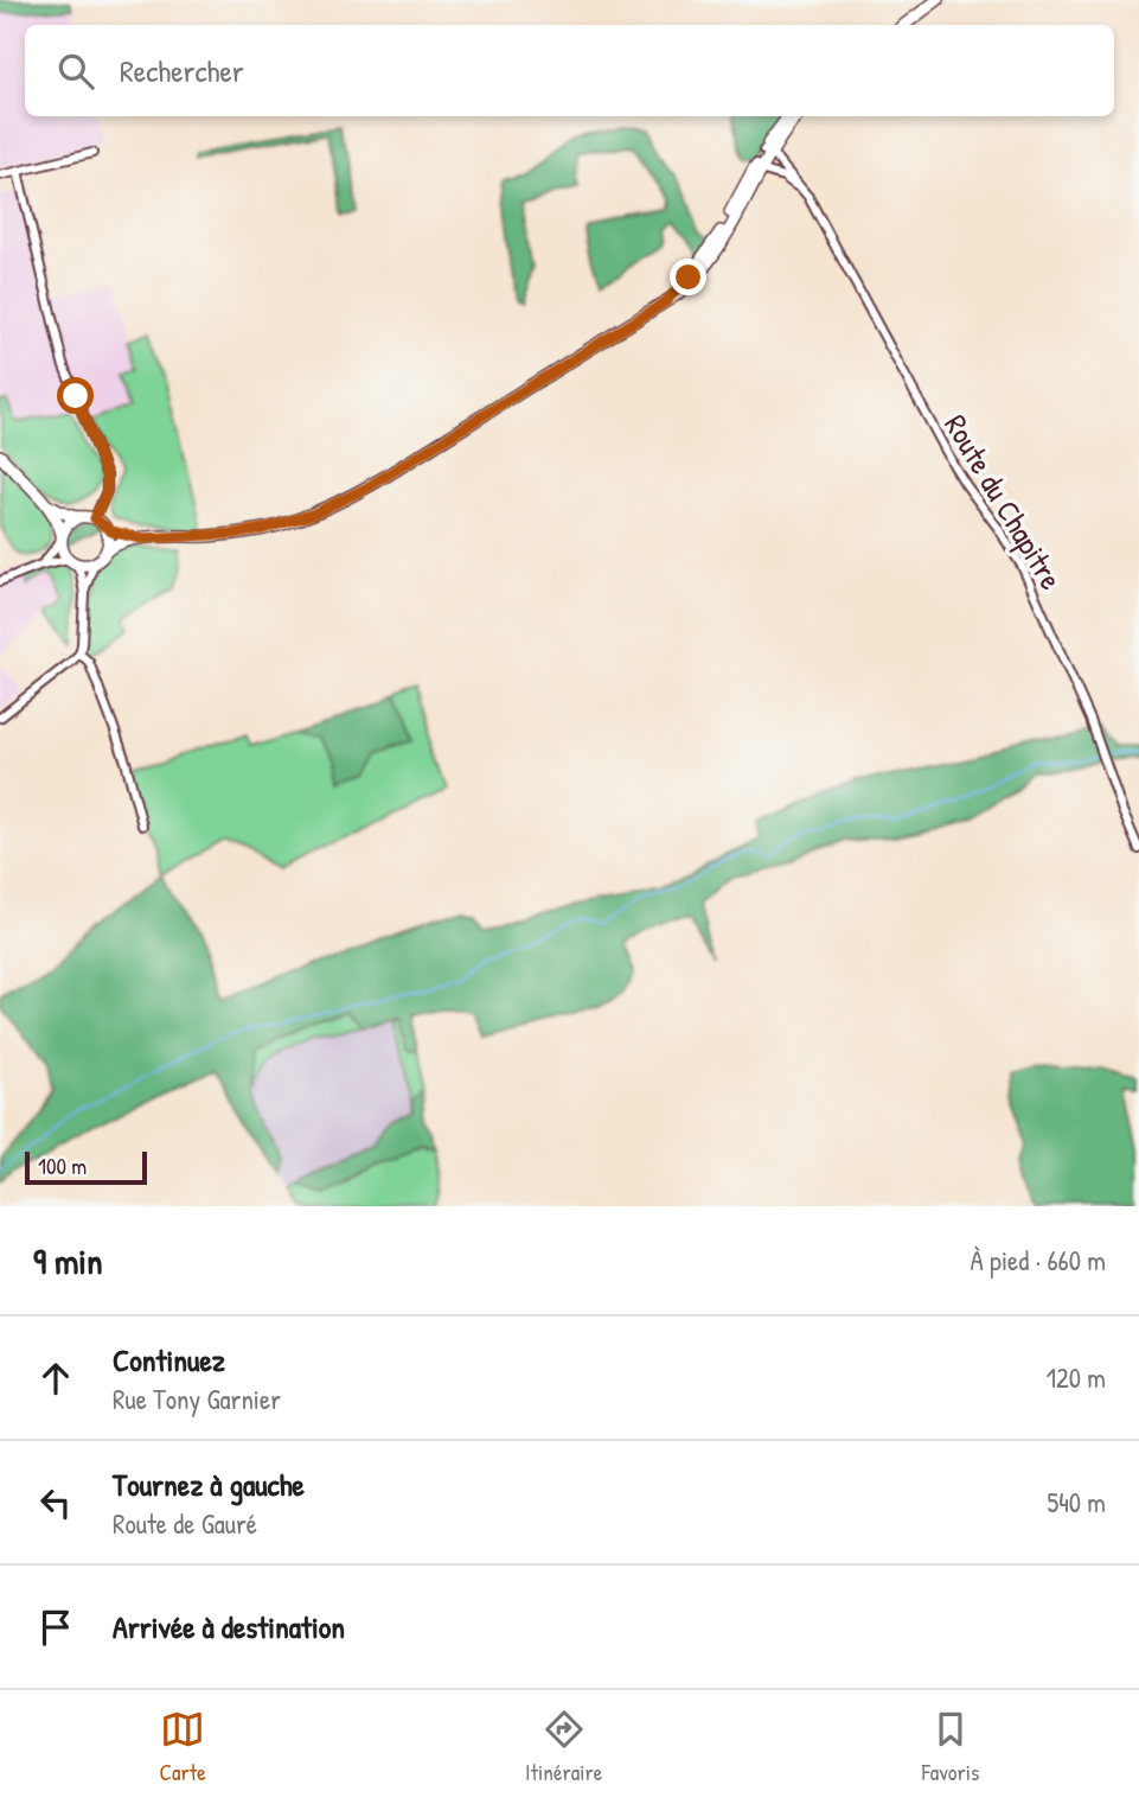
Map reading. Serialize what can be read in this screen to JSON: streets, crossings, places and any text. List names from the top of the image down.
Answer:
{
  "streets": {
    "street": ["Route du Chapitre"]
  },
  "scale_bar": "100 m",
  "page": {
    "search": "Rechercher",
    "scale": "100 m",
    "heading": ["9 min", "À pied · 660 m"],
    "list": [
      ["Continuez", "Rue Tony Garnier", "120 m"],
      ["Tournez à gauche", "Route de Gauré", "540 m"],
      "Arrivée à destination"
    ],
    "nav": ["Carte", "Itinéraire", "Favoris"]
  }
}
